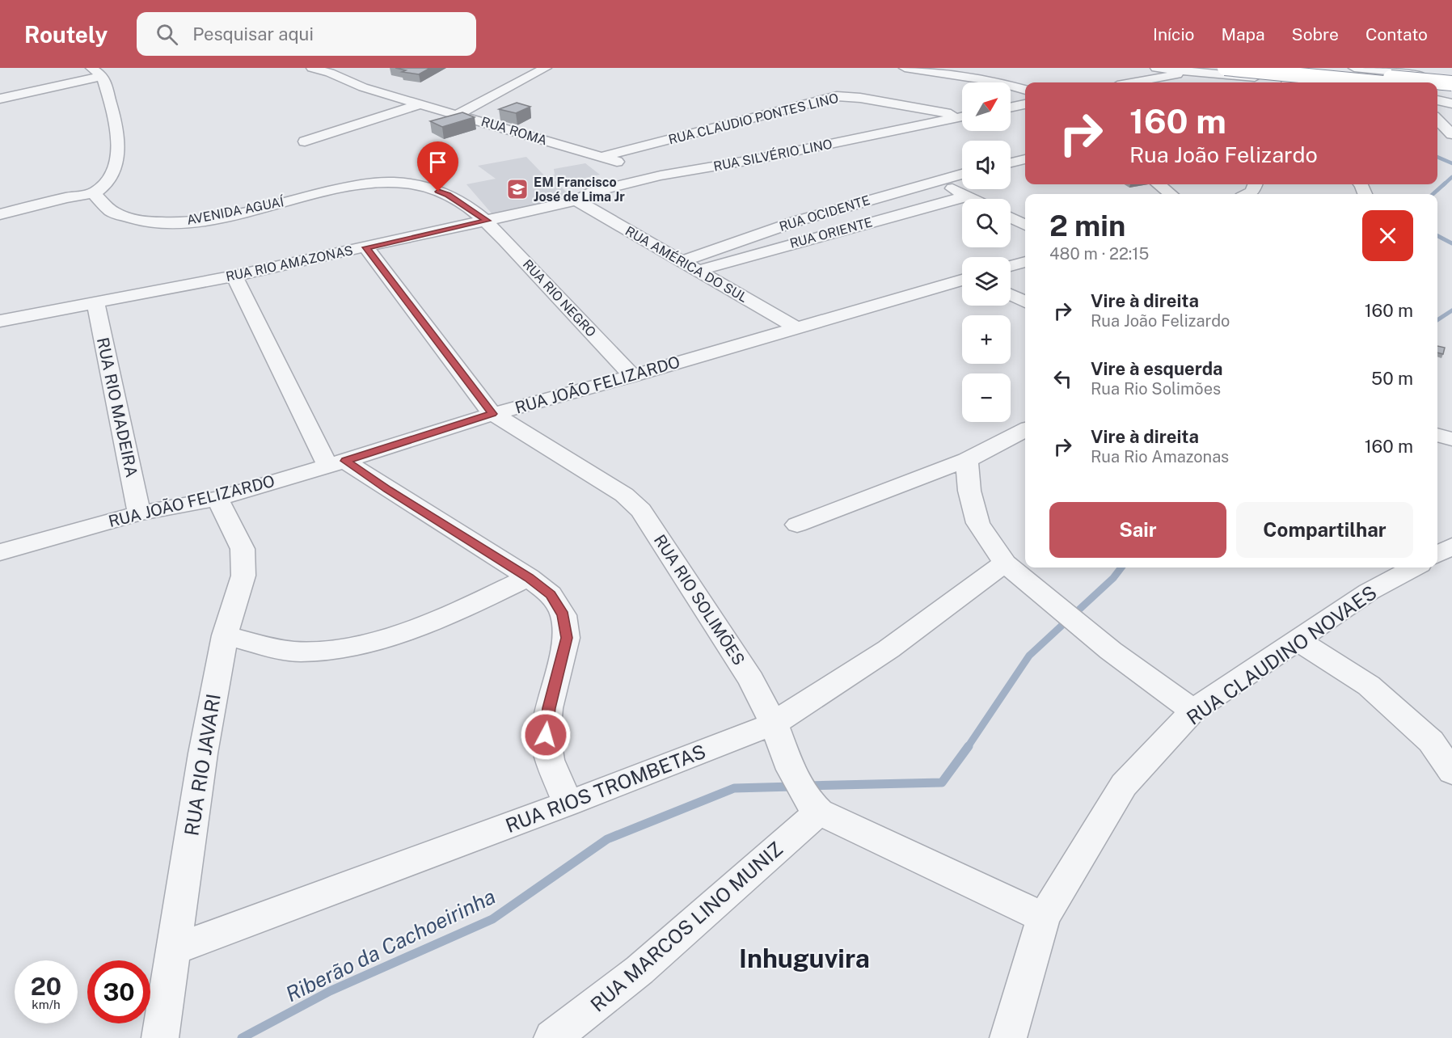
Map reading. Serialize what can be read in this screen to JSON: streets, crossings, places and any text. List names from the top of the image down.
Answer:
{
  "streets": {
    "street": [
      "RUA CLAUDIO PONTES LINO",
      "RUA ROMA",
      "RUA SILVÉRIO LINO",
      "AVENIDA AGUAÍ",
      "RUA OCIDENTE",
      "RUA ORIENTE",
      "RUA RIO AMAZONAS",
      "RUA AMÉRICA DO SUL",
      "RUA RIO NEGRO",
      "RUA JOÃO FELIZARDO",
      "RUA RIO MADEIRA",
      "RUA RIO SOLIMÕES",
      "RUA CLAUDINO NOVAES",
      "RUA RIO JAVARI",
      "RUA RIOS TROMBETAS",
      "RUA MARCOS LINO MUNIZ"
    ]
  },
  "crossings": [
    ["RUA CLAUDIO PONTES LINO", "RUA ROMA"],
    ["RUA ROMA", "RUA SILVÉRIO LINO"],
    ["RUA SILVÉRIO LINO", "RUA RIO AMAZONAS"],
    ["RUA SILVÉRIO LINO", "RUA AMÉRICA DO SUL"],
    ["AVENIDA AGUAÍ", "RUA RIO AMAZONAS"],
    ["AVENIDA AGUAÍ", "RUA RIO NEGRO"],
    ["RUA OCIDENTE", "RUA AMÉRICA DO SUL"],
    ["RUA ORIENTE", "RUA AMÉRICA DO SUL"],
    ["RUA RIO AMAZONAS", "RUA AMÉRICA DO SUL"],
    ["RUA RIO AMAZONAS", "RUA RIO NEGRO"],
    ["RUA RIO AMAZONAS", "RUA RIO MADEIRA"],
    ["RUA RIO AMAZONAS", "RUA RIO SOLIMÕES"],
    ["RUA AMÉRICA DO SUL", "RUA JOÃO FELIZARDO"],
    ["RUA RIO NEGRO", "RUA JOÃO FELIZARDO"],
    ["RUA JOÃO FELIZARDO", "RUA RIO MADEIRA"],
    ["RUA JOÃO FELIZARDO", "RUA RIO SOLIMÕES"],
    ["RUA JOÃO FELIZARDO", "RUA RIO JAVARI"],
    ["RUA RIO SOLIMÕES", "RUA RIOS TROMBETAS"],
    ["RUA RIO SOLIMÕES", "RUA MARCOS LINO MUNIZ"],
    ["RUA RIO JAVARI", "RUA RIOS TROMBETAS"]
  ],
  "districts": ["Inhuguvira"],
  "water": ["Riberão da Cachoeirinha"],
  "places": {
    "school or university": ["EM Francisco José de Lima Jr"]
  },
  "north": "top right",
  "page": {
    "header": "Routely",
    "search": "Pesquisar aqui",
    "nav": [
      "Início",
      "Mapa",
      "Sobre",
      "Contato"
    ],
    "map_buttons": ["+", "−"],
    "turn": ["160 m", "Rua João Felizardo"],
    "heading": ["2 min", "480 m · 22:15"],
    "list": [
      {
        "name": "Vire à direita",
        "note": "Rua João Felizardo",
        "value": "160 m"
      },
      {
        "name": "Vire à esquerda",
        "note": "Rua Rio Solimões",
        "value": "50 m"
      },
      {
        "name": "Vire à direita",
        "note": "Rua Rio Amazonas",
        "value": "160 m"
      }
    ],
    "buttons": ["Sair", "Compartilhar"],
    "speed": "20 km/h",
    "limit": "30"
  }
}
